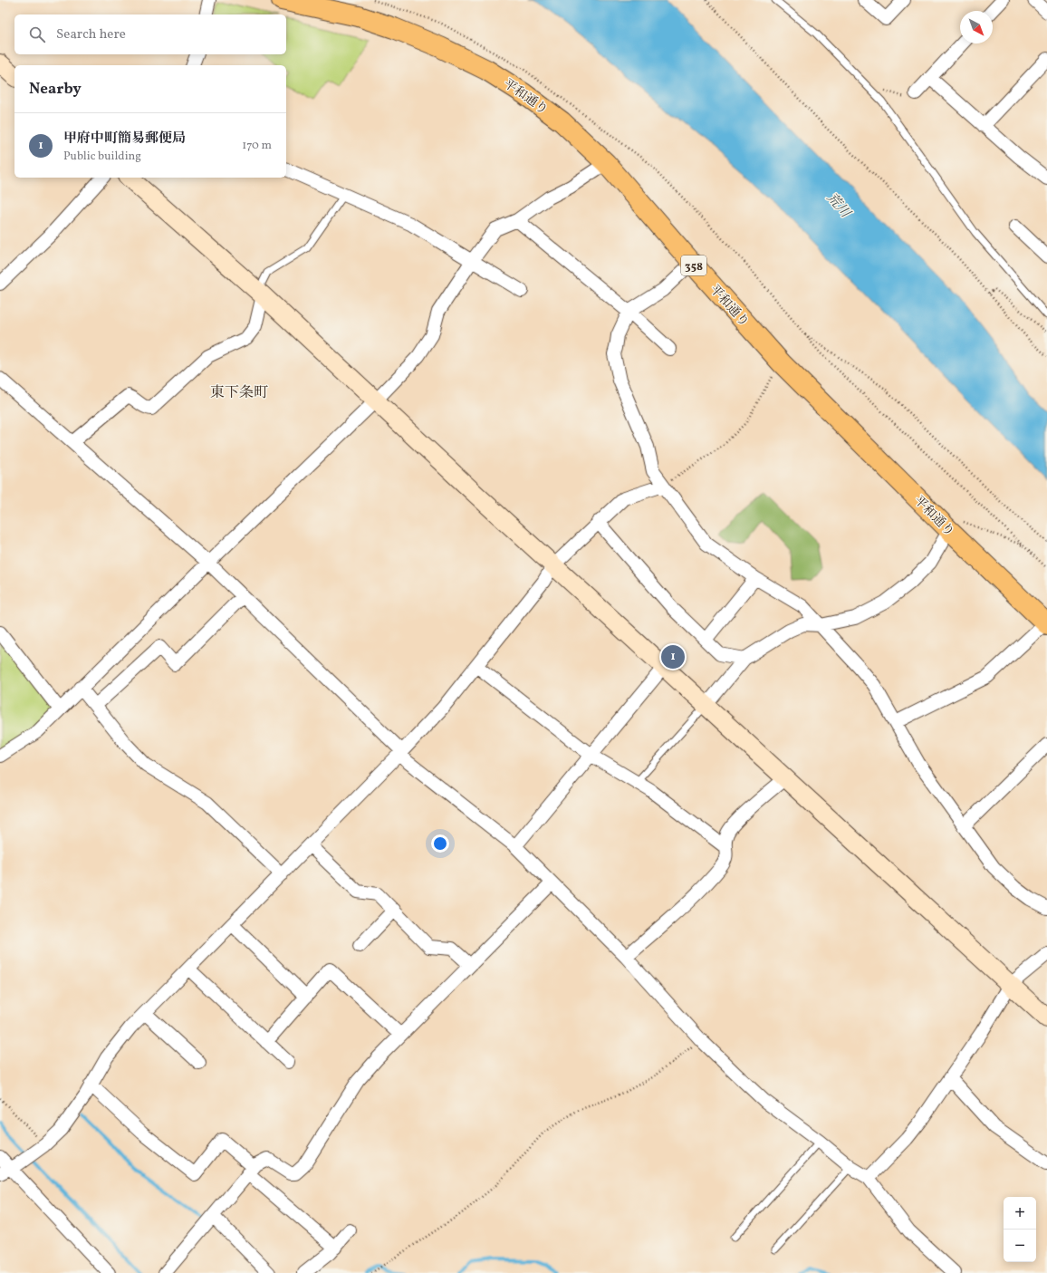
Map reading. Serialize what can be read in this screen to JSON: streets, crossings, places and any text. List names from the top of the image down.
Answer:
{
  "streets": {
    "highway": ["平和通り", "358"]
  },
  "districts": ["東下条町"],
  "water": ["荒川"],
  "north": "bottom right",
  "page": {
    "search": "Search here",
    "heading": "Nearby",
    "list": [
      {
        "mark": "1",
        "name": "甲府中町簡易郵便局",
        "note": "Public building",
        "value": "170 m"
      }
    ],
    "pins": "1",
    "map_buttons": ["+", "−"]
  }
}
